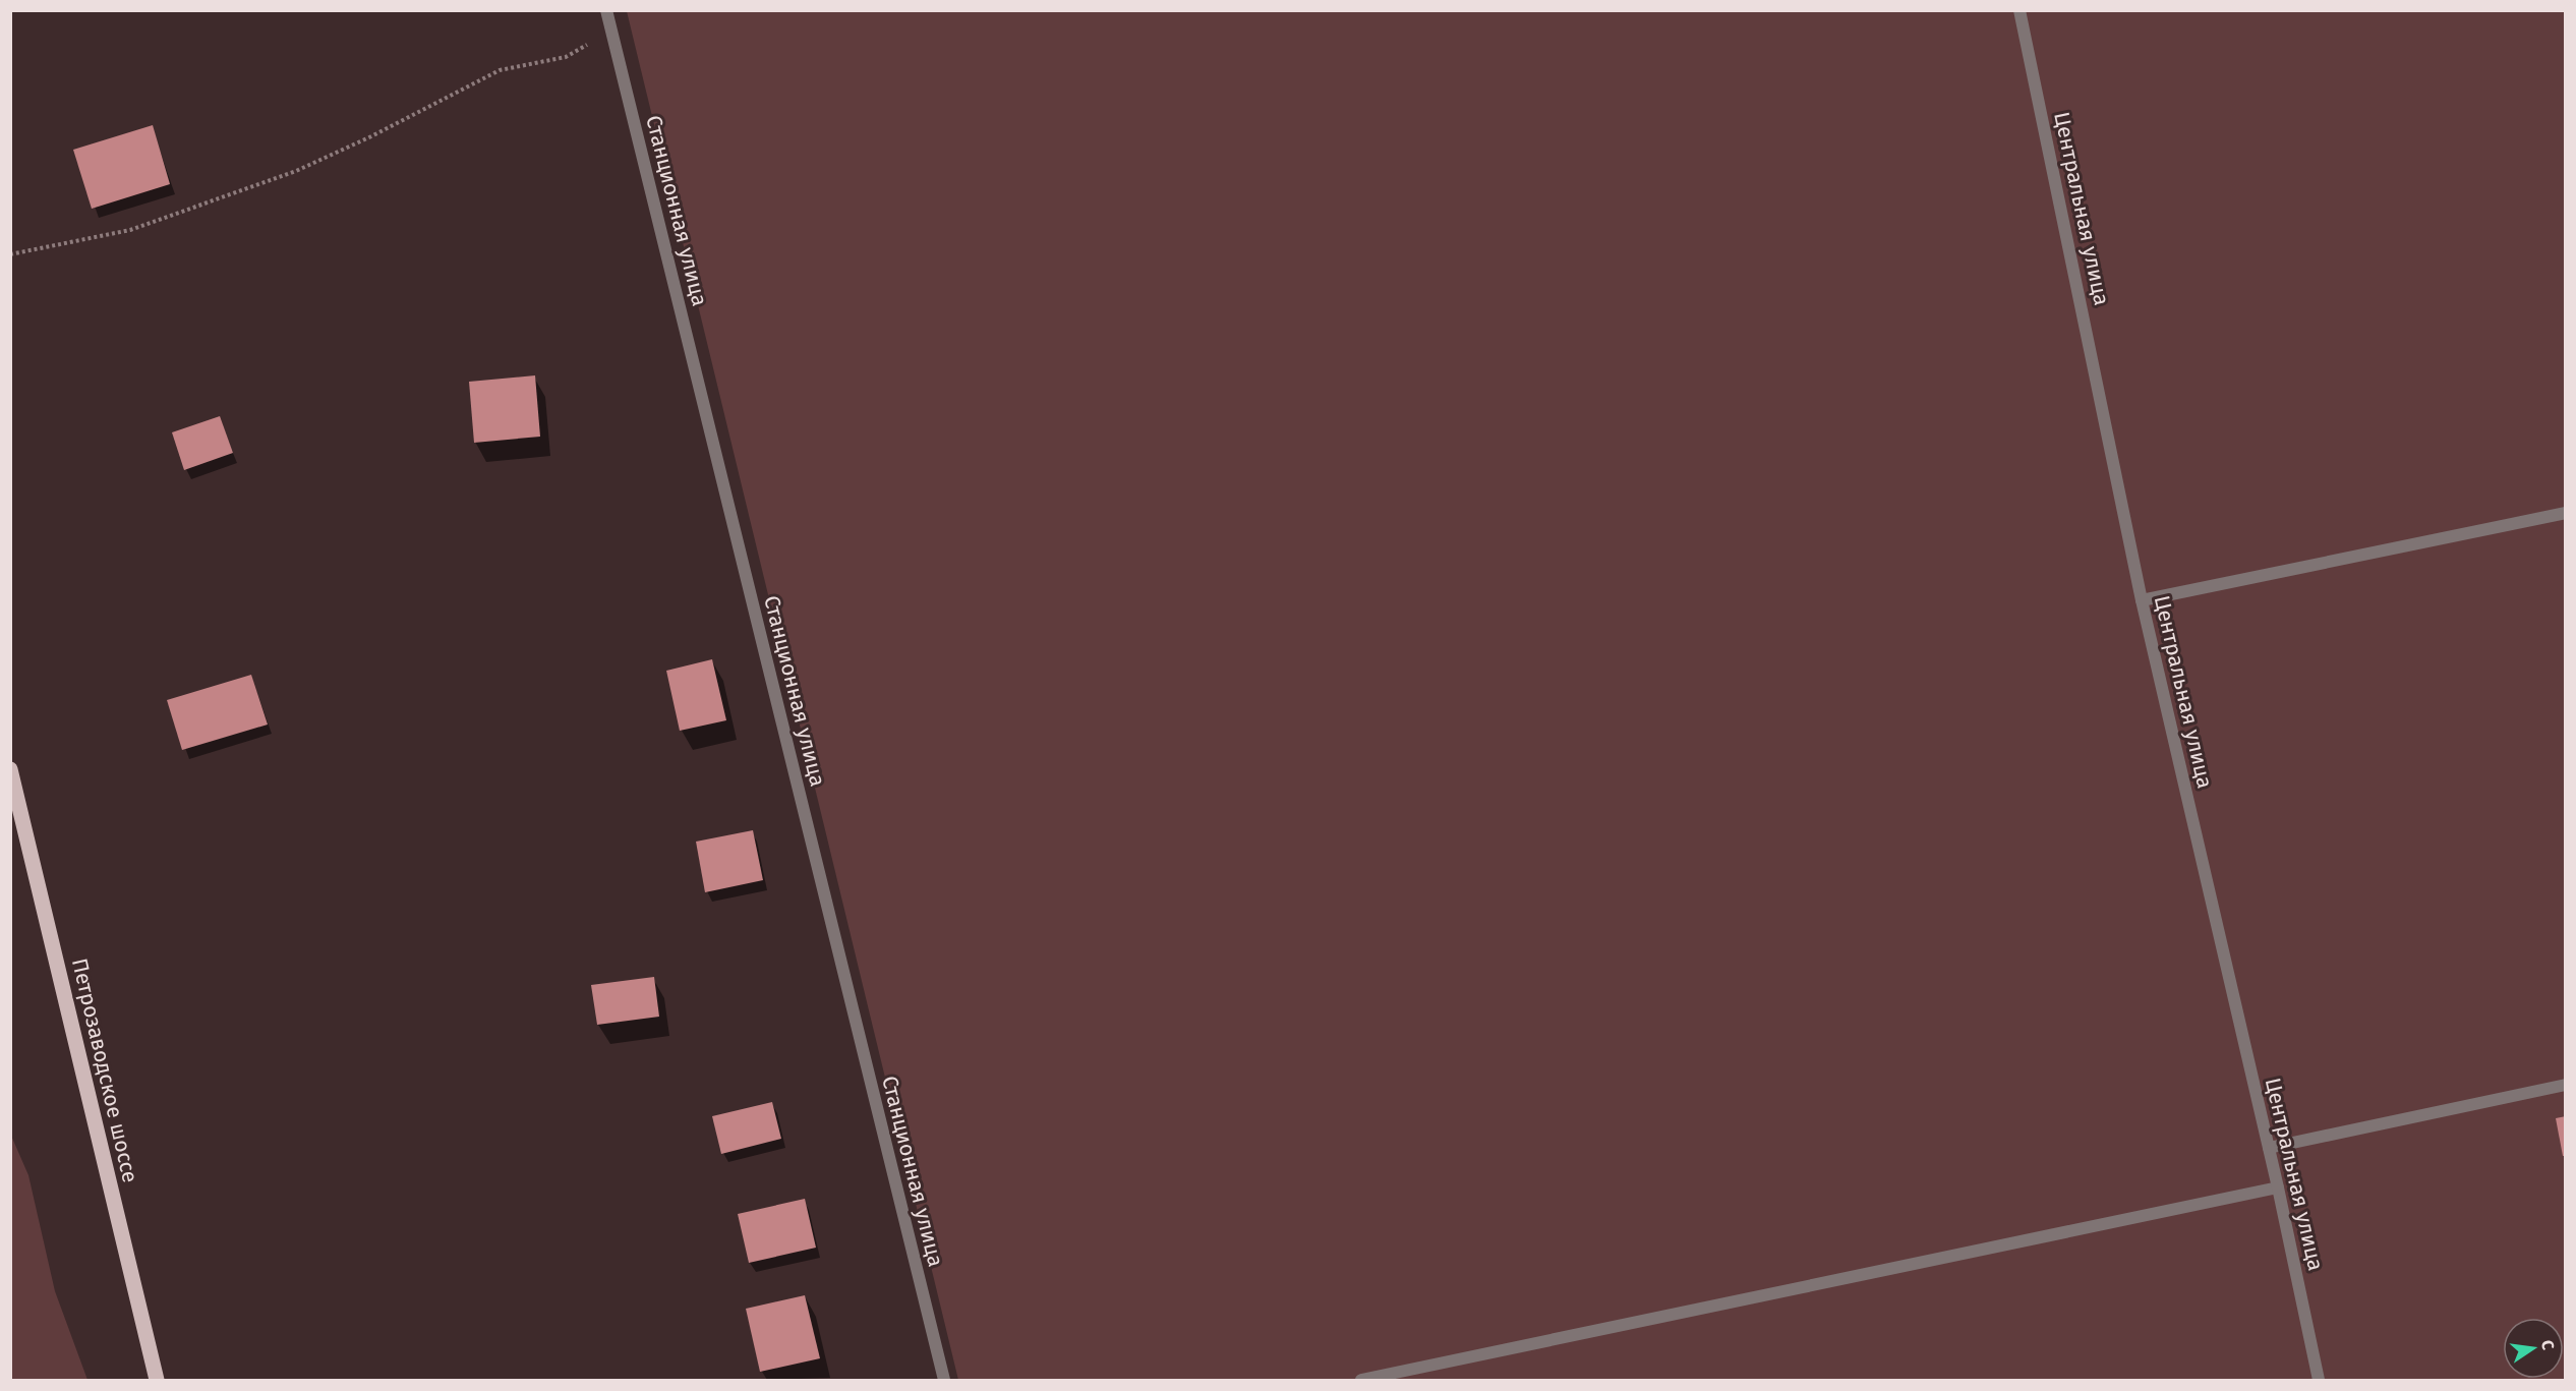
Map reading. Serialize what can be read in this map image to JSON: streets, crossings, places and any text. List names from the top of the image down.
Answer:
{
  "streets": {
    "main road": ["Петрозаводское шоссе"],
    "street": ["Центральная улица", "Станционная улица"]
  },
  "north": "right"
}
